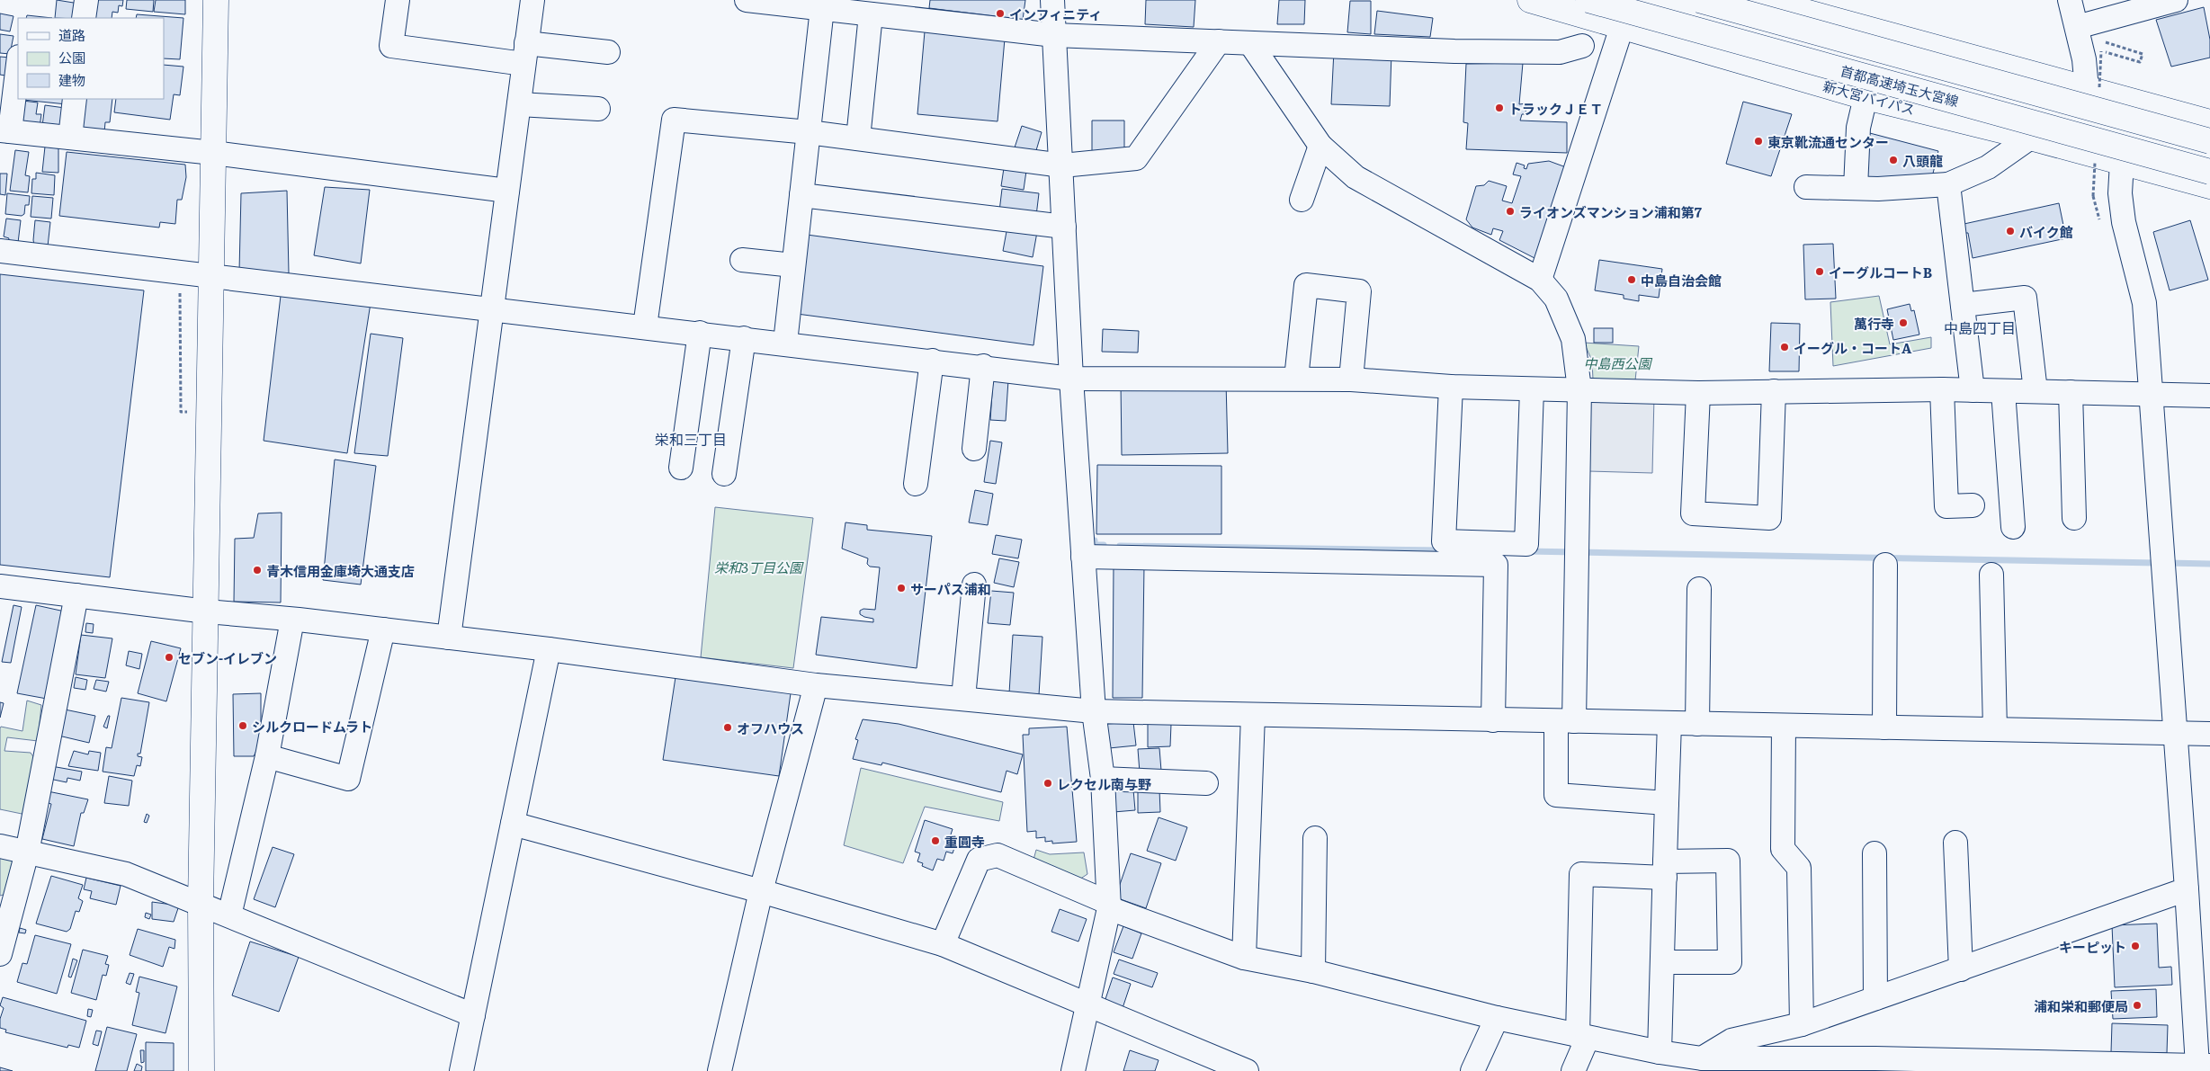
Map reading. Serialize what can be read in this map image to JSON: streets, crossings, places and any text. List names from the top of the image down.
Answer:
{
  "streets": {
    "highway": ["首都高速埼玉大宮線", "新大宮バイパス"]
  },
  "districts": ["中島四丁目", "栄和三丁目"],
  "parks": ["中島西公園", "栄和3丁目公園"],
  "places": [
    "インフィニティ",
    "トラックＪＥＴ",
    "東京靴流通センター",
    "八頭龍",
    "ライオンズマンション浦和第7",
    "バイク館",
    "イーグルコートB",
    "中島自治会館",
    "萬行寺",
    "イーグル・コートA",
    "青木信用金庫埼大通支店",
    "サーパス浦和",
    "セブン-イレブン",
    "シルクロードムラト",
    "オフハウス",
    "レクセル南与野",
    "重圓寺",
    "キーピット",
    "浦和栄和郵便局"
  ],
  "legend": ["道路", "公園", "建物"]
}
